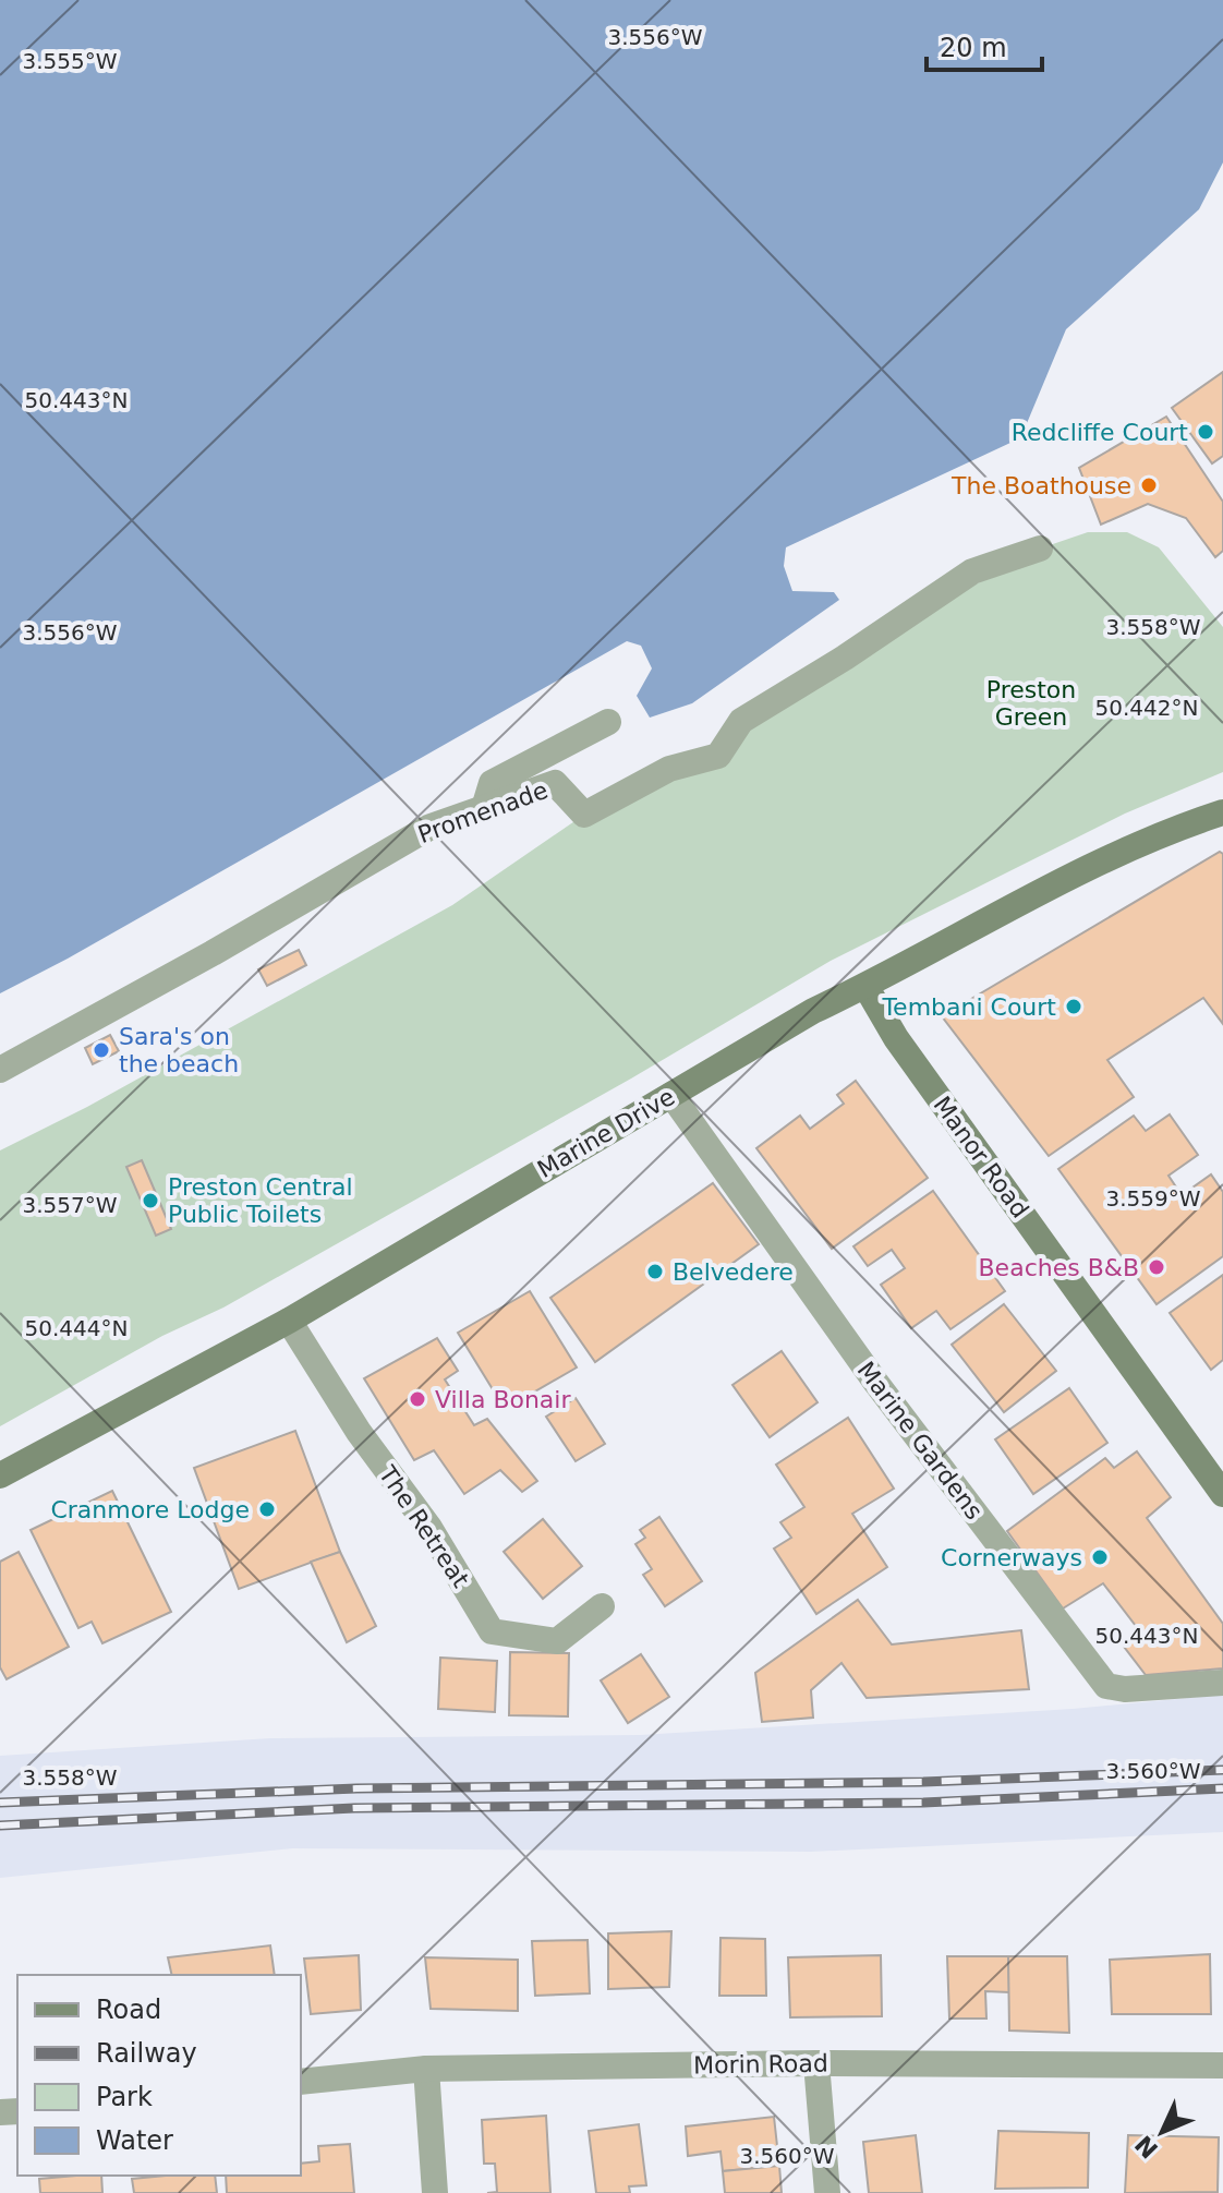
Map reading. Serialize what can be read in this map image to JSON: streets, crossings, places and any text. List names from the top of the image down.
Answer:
{
  "streets": {
    "main road": ["Marine Drive", "Manor Road"],
    "street": [
      "Promenade",
      "Marine Gardens",
      "The Retreat",
      "Morin Road"
    ]
  },
  "crossings": [
    ["Marine Drive", "Manor Road"],
    ["Marine Drive", "Marine Gardens"],
    ["Marine Drive", "The Retreat"]
  ],
  "parks": ["Preston Green"],
  "places": [
    "Redcliffe Court",
    "The Boathouse",
    "Tembani Court",
    "Sara's on the beach",
    "Preston Central Public Toilets",
    "Beaches B&B",
    "Belvedere",
    "Villa Bonair",
    "Cranmore Lodge",
    "Cornerways"
  ],
  "legend": [
    "Road",
    "Railway",
    "Park",
    "Water"
  ],
  "scale_bar": "20 m",
  "north": "bottom left",
  "coordinates": [
    "3.556°W",
    "3.555°W",
    "50.443°N",
    "3.558°W",
    "50.442°N",
    "3.559°W",
    "3.557°W",
    "50.444°N",
    "3.560°W"
  ]
}
